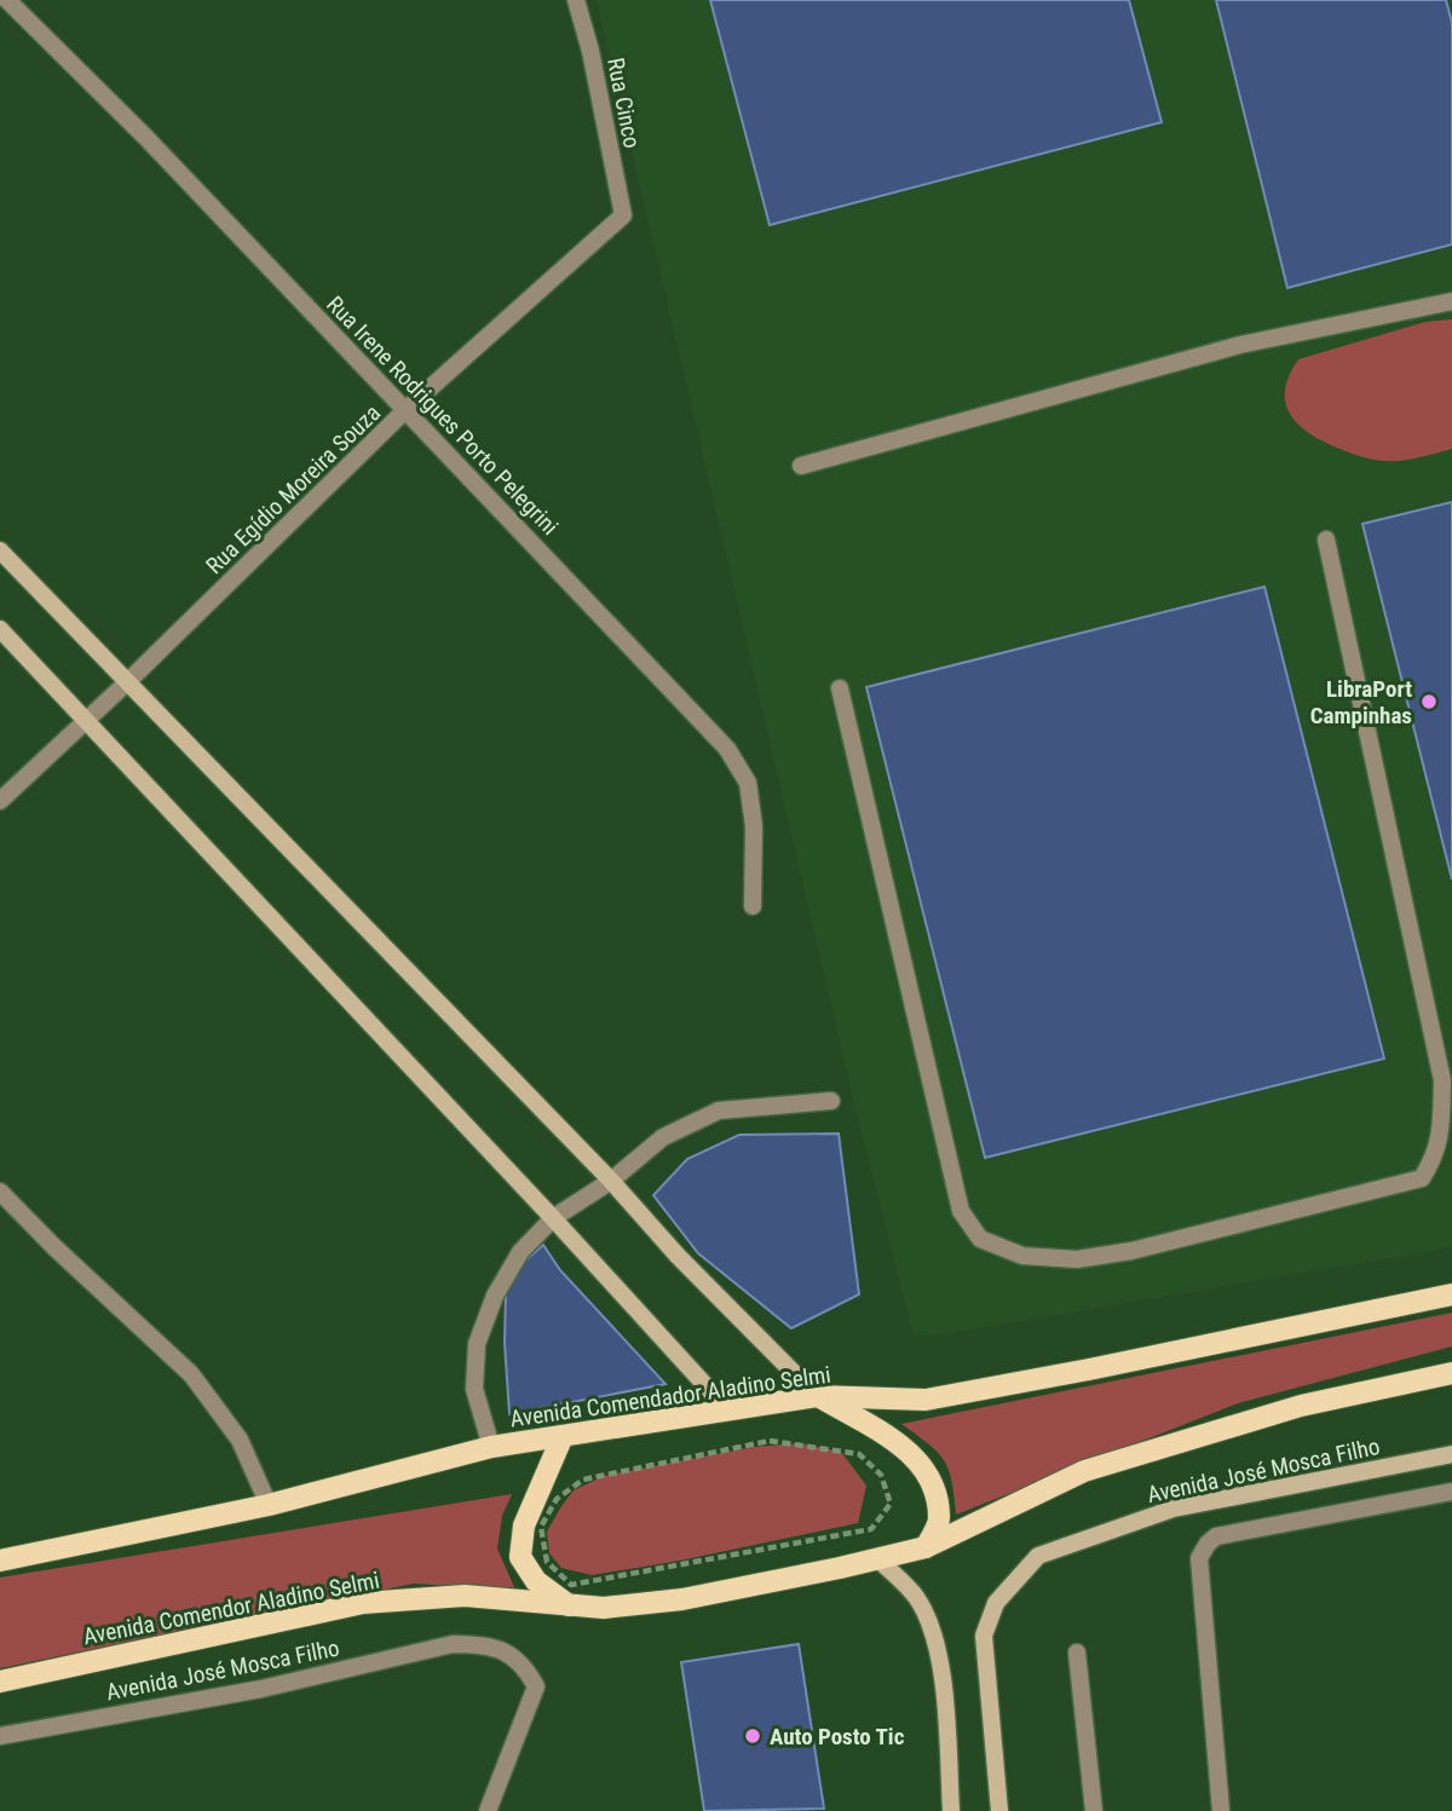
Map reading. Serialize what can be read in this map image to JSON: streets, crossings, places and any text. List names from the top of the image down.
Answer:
{
  "streets": {
    "main road": ["Avenida Comendador Aladino Selmi", "Avenida José Mosca Filho", "Avenida Comendor Aladino Selmi"],
    "street": ["Rua Cinco", "Rua Irene Rodrigues Porto Pelegrini", "Rua Egídio Moreira Souza"]
  },
  "crossings": [
    ["Rua Cinco", "Rua Egídio Moreira Souza"],
    ["Rua Irene Rodrigues Porto Pelegrini", "Rua Egídio Moreira Souza"]
  ],
  "places": ["LibraPort Campinhas", "Auto Posto Tic"]
}
